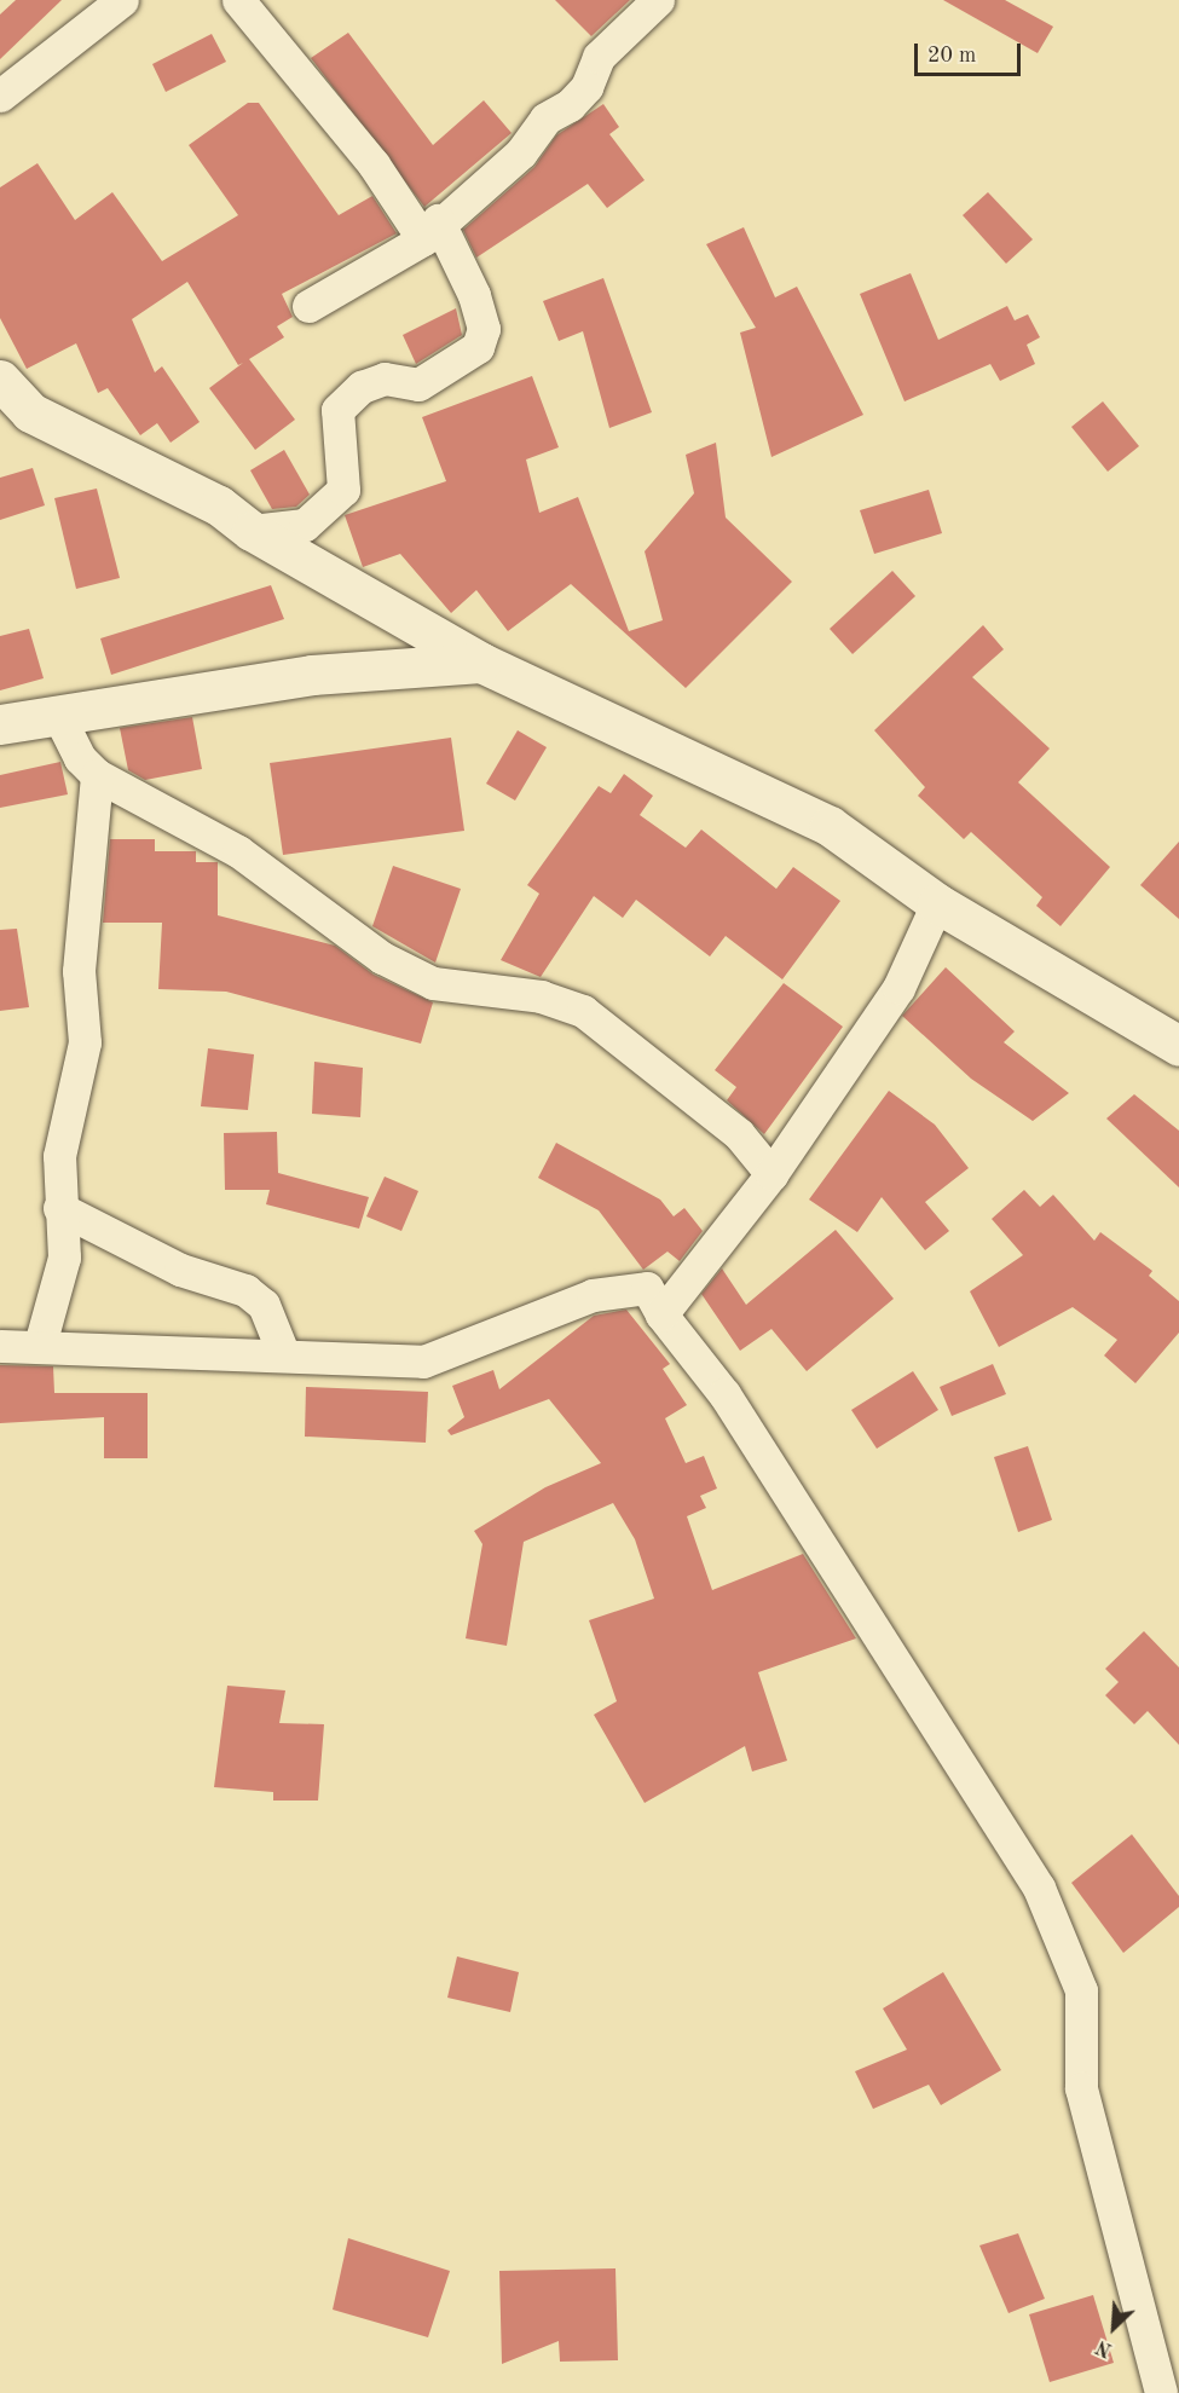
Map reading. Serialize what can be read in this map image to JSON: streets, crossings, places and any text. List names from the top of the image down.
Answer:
{
  "scale_bar": "20 m",
  "north": "bottom left"
}
